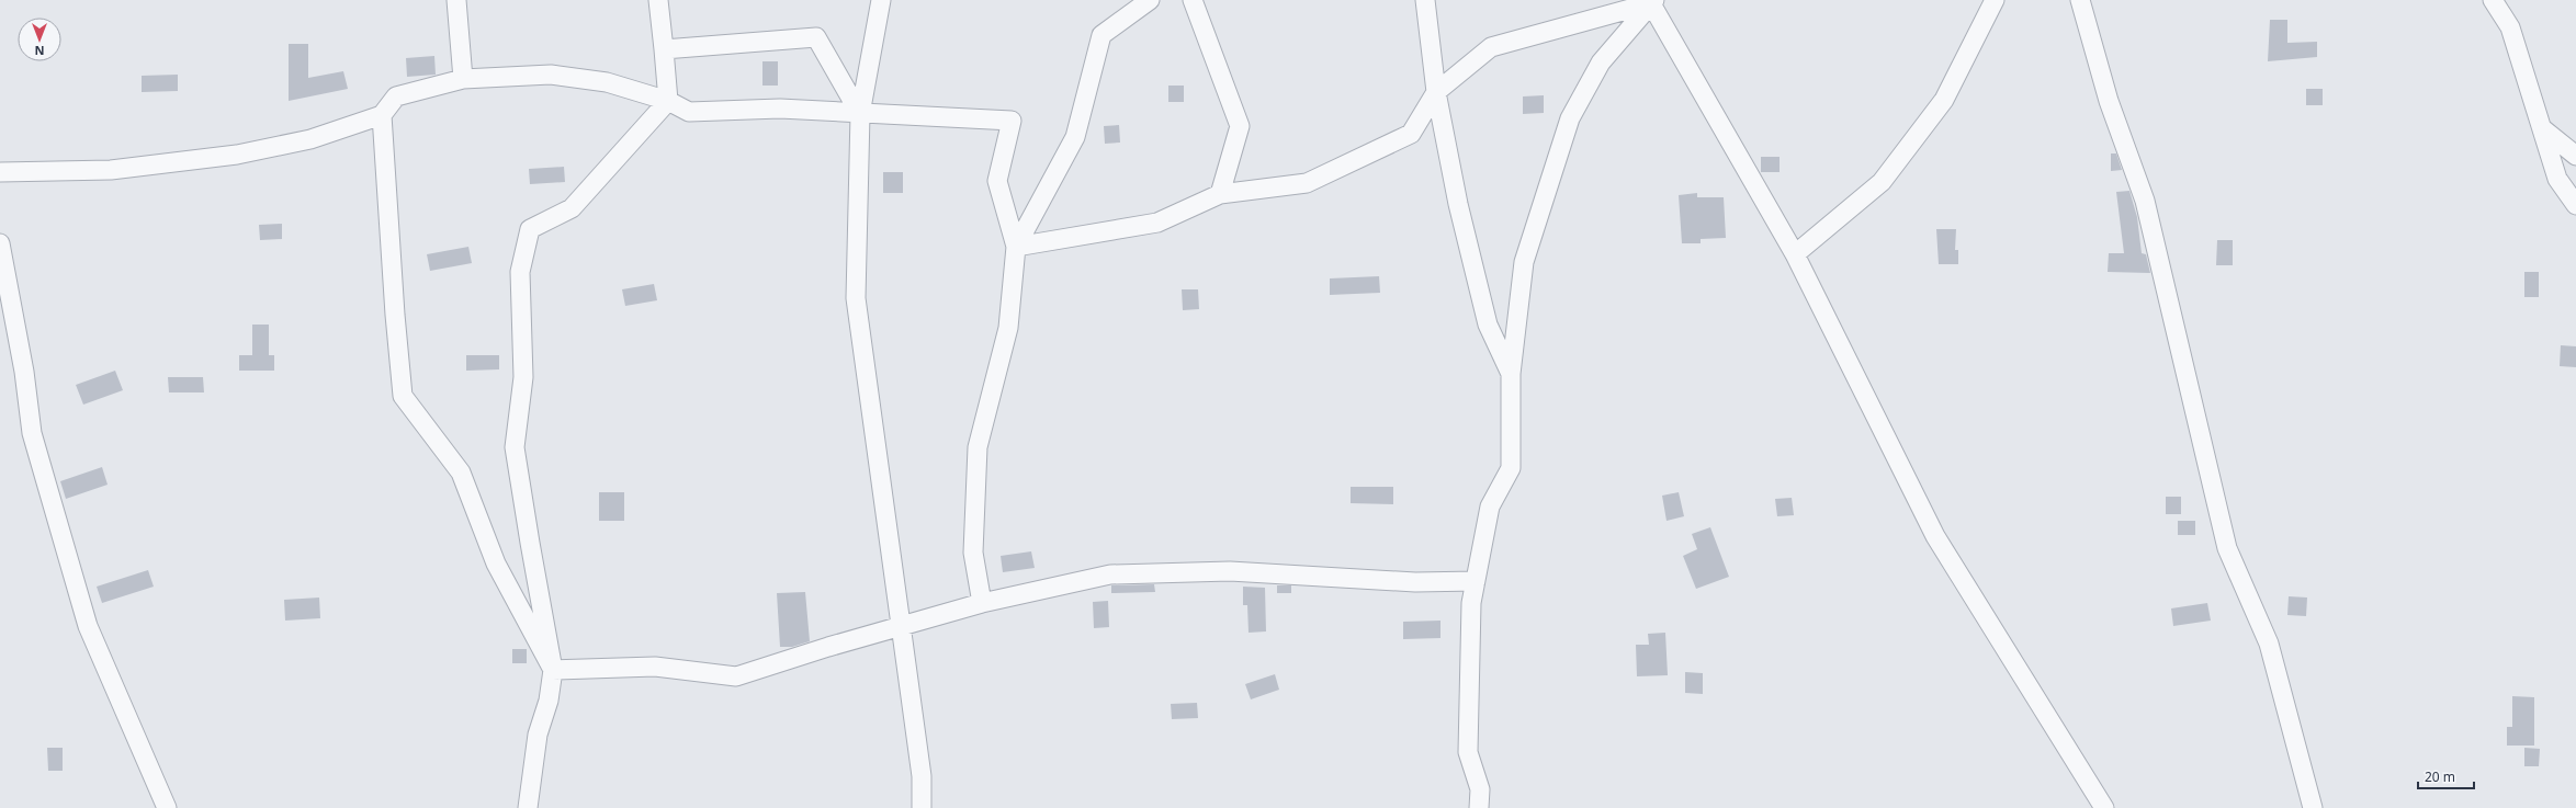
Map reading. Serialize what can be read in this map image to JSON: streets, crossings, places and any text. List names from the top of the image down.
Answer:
{
  "scale_bar": "20 m",
  "north": "bottom"
}
